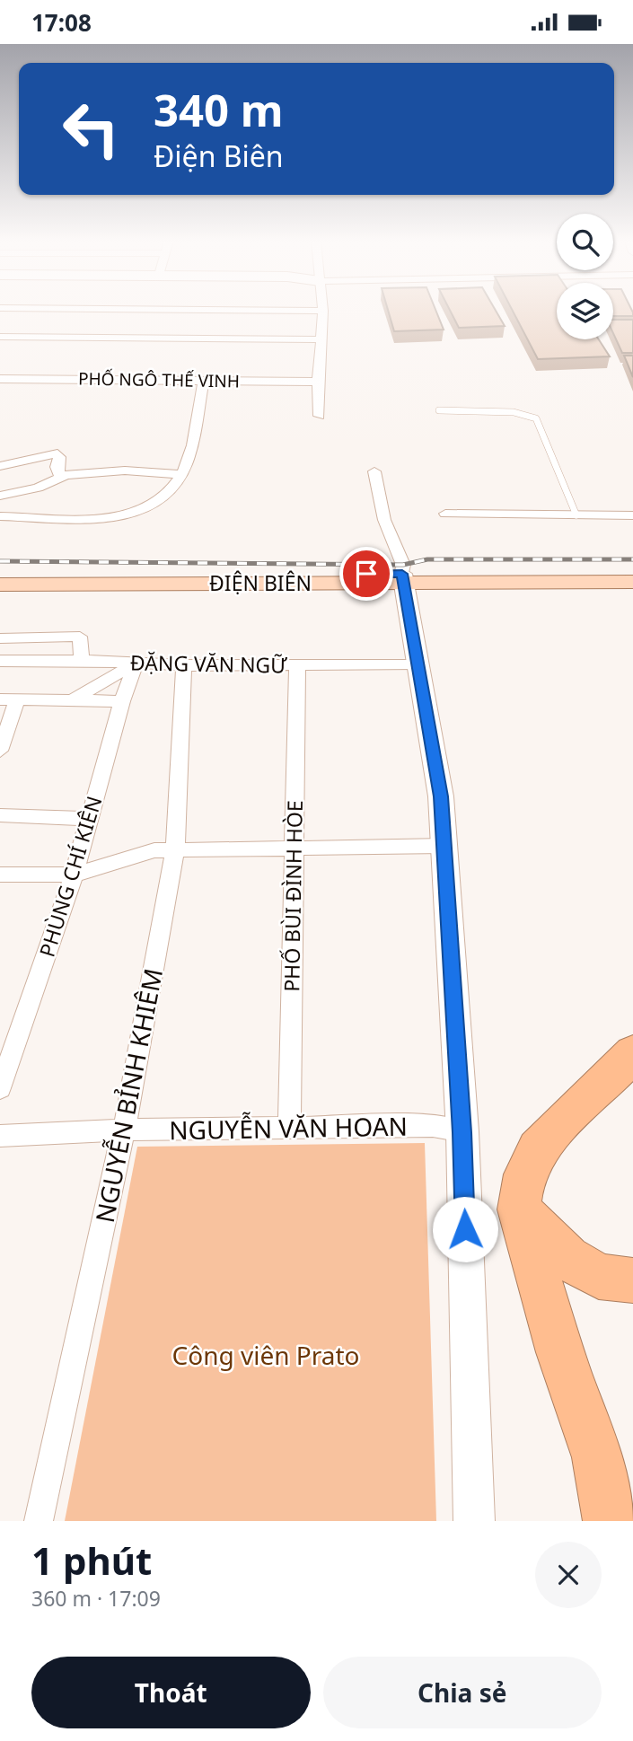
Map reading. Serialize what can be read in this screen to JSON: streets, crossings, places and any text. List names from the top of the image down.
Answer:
{
  "streets": {
    "main road": ["ĐIỆN BIÊN"],
    "street": [
      "PHỐ NGÔ THẾ VINH",
      "ĐẶNG VĂN NGỮ",
      "PHÙNG CHÍ KIÊN",
      "PHỐ BÙI ĐÌNH HÒE",
      "NGUYỄN BỈNH KHIÊM",
      "NGUYỄN VĂN HOAN"
    ]
  },
  "crossings": [
    ["ĐẶNG VĂN NGỮ", "PHÙNG CHÍ KIÊN"],
    ["ĐẶNG VĂN NGỮ", "PHỐ BÙI ĐÌNH HÒE"],
    ["ĐẶNG VĂN NGỮ", "NGUYỄN BỈNH KHIÊM"],
    ["PHỐ BÙI ĐÌNH HÒE", "NGUYỄN VĂN HOAN"],
    ["NGUYỄN BỈNH KHIÊM", "NGUYỄN VĂN HOAN"]
  ],
  "parks": ["Công viên Prato"],
  "page": {
    "status": "17:08",
    "turn": ["340 m", "Điện Biên"],
    "heading": ["1 phút", "360 m · 17:09"],
    "buttons": ["Thoát", "Chia sẻ"]
  }
}
